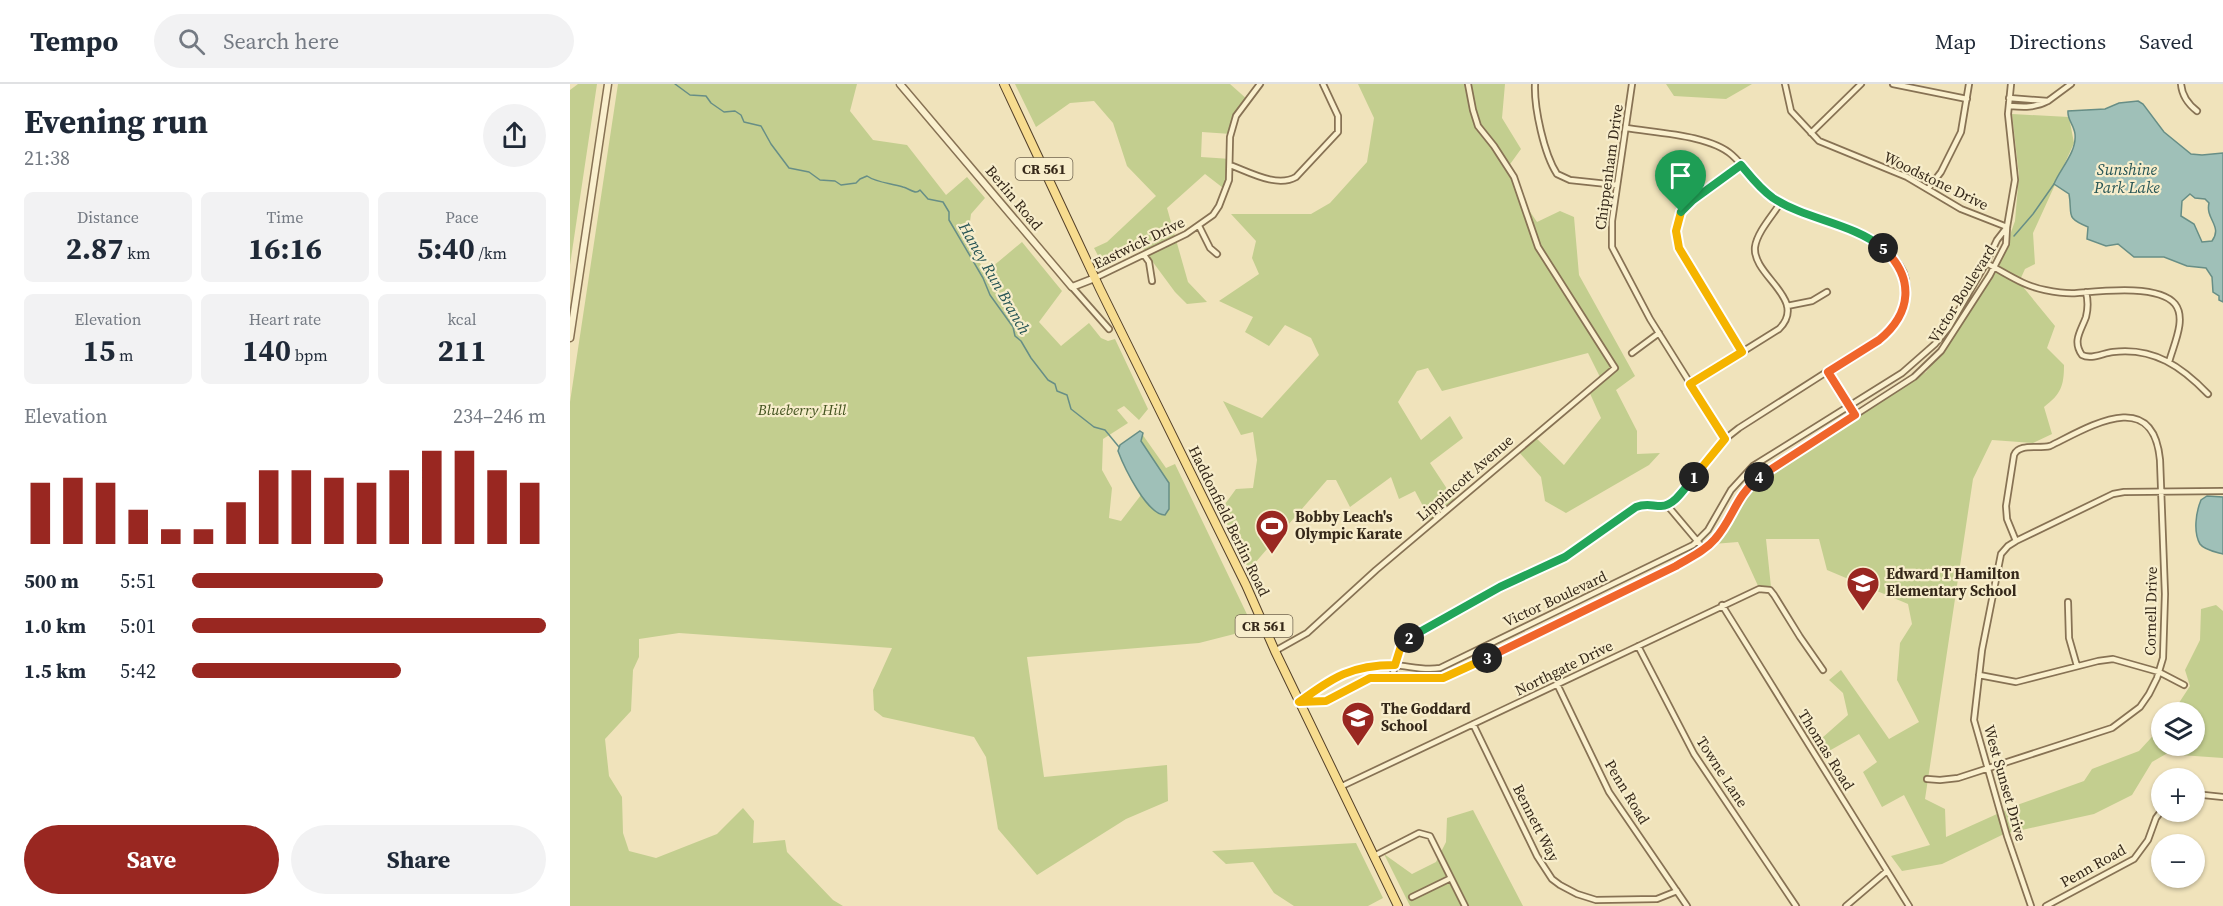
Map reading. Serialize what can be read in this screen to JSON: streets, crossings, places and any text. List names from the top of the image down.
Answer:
{
  "streets": {
    "main road": ["CR 561", "Haddonfield Berlin Road"],
    "street": [
      "Chippenham Drive",
      "Woodstone Drive",
      "Berlin Road",
      "Eastwick Drive",
      "Victor Boulevard",
      "Lippincott Avenue",
      "Cornell Drive",
      "Northgate Drive",
      "Thomas Road",
      "Towne Lane",
      "West Sunset Drive",
      "Penn Road",
      "Bennett Way"
    ]
  },
  "crossings": [
    ["CR 561", "Eastwick Drive"],
    ["CR 561", "Haddonfield Berlin Road"],
    ["Woodstone Drive", "Victor Boulevard"],
    ["Berlin Road", "Eastwick Drive"],
    ["Eastwick Drive", "Haddonfield Berlin Road"],
    ["Victor Boulevard", "Haddonfield Berlin Road"],
    ["Lippincott Avenue", "Haddonfield Berlin Road"],
    ["Haddonfield Berlin Road", "Northgate Drive"],
    ["Cornell Drive", "West Sunset Drive"],
    ["Northgate Drive", "Thomas Road"],
    ["Northgate Drive", "Towne Lane"],
    ["Northgate Drive", "Penn Road"],
    ["Northgate Drive", "Bennett Way"],
    ["Penn Road", "Bennett Way"]
  ],
  "water": ["Sunshine Park Lake", "Haney Run Branch"],
  "parks": ["Blueberry Hill"],
  "places": {
    "sports": ["Bobby Leach's Olympic Karate"],
    "school or university": ["Edward T Hamilton Elementary School", "The Goddard School"]
  },
  "page": {
    "header": "Tempo",
    "search": "Search here",
    "nav": ["Map", "Directions", "Saved"],
    "heading": ["Evening run", "21:38"],
    "stats": [
      ["Distance", "2.87 km"],
      ["Time", "16:16"],
      ["Pace", "5:40 /km"],
      ["Elevation", "15 m"],
      ["Heart rate", "140 bpm"],
      ["kcal", "211"]
    ],
    "pins": [
      "5",
      "1",
      "4",
      "2",
      "3"
    ],
    "chart": ["Elevation", "234–246 m"],
    "list": [
      {
        "name": "500 m",
        "note": "5:51"
      },
      {
        "name": "1.0 km",
        "note": "5:01"
      },
      {
        "name": "1.5 km",
        "note": "5:42"
      }
    ],
    "map_buttons": ["+", "−"],
    "buttons": ["Save", "Share"]
  }
}
